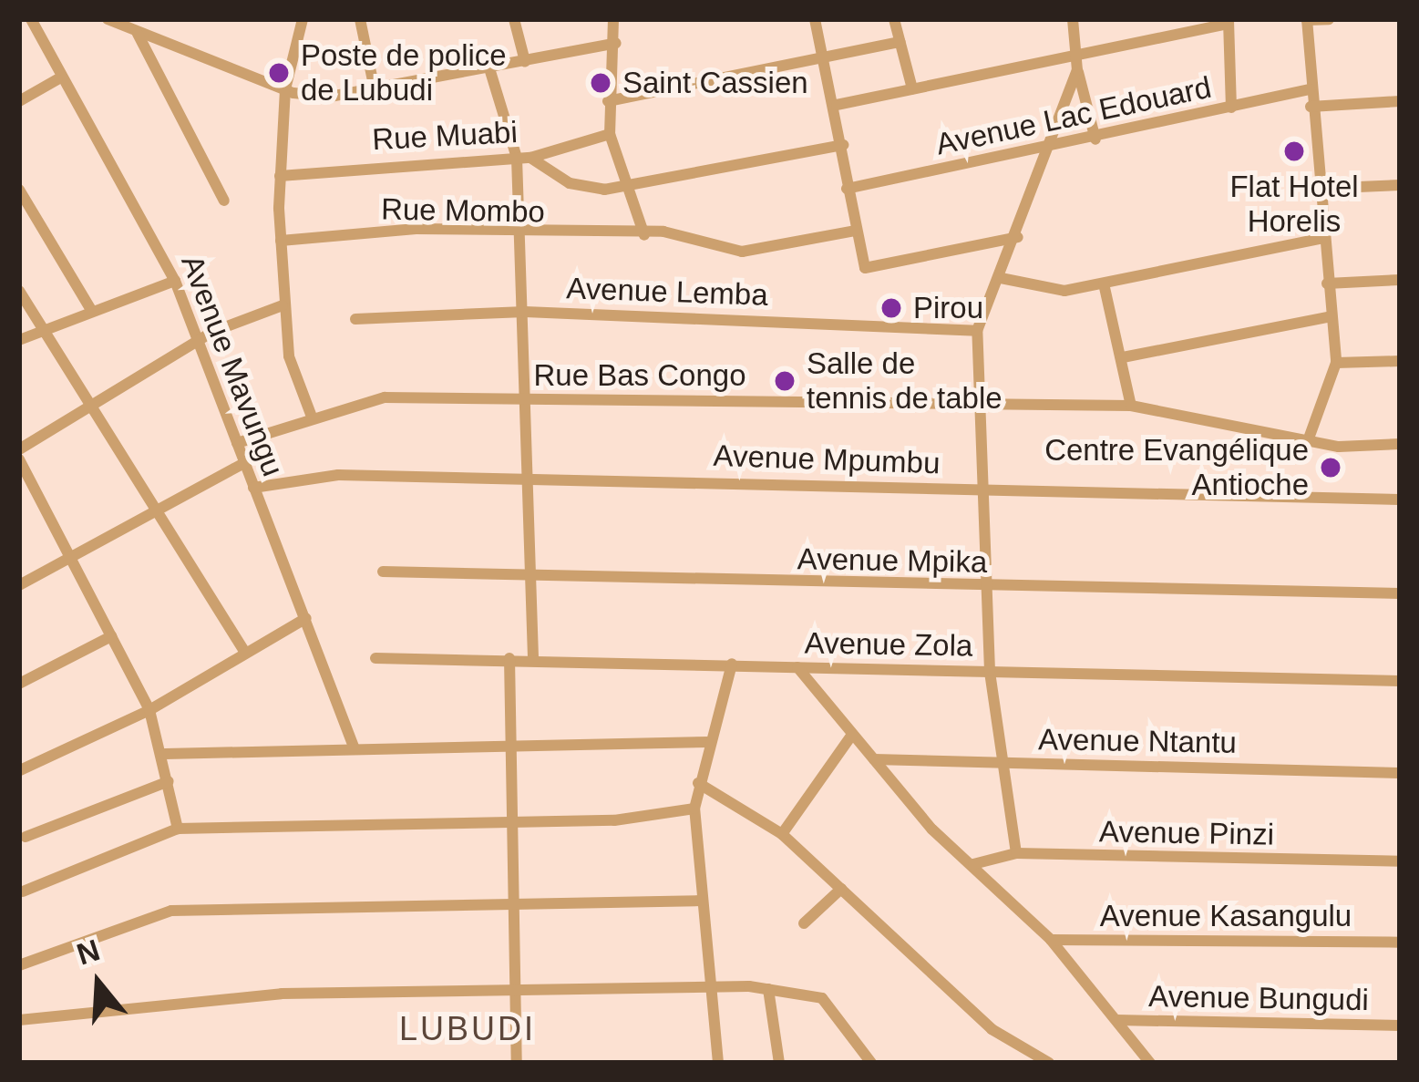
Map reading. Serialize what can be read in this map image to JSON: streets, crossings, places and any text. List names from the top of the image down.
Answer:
{
  "streets": {
    "street": [
      "Avenue Lac Edouard",
      "Rue Muabi",
      "Rue Mombo",
      "Avenue Lemba",
      "Avenue Mavungu",
      "Rue Bas Congo",
      "Avenue Mpumbu",
      "Avenue Mpika",
      "Avenue Zola",
      "Avenue Ntantu",
      "Avenue Pinzi",
      "Avenue Kasangulu",
      "Avenue Bungudi"
    ]
  },
  "crossings": [
    ["Avenue Mavungu", "Rue Bas Congo"],
    ["Avenue Mavungu", "Avenue Mpumbu"]
  ],
  "districts": ["LUBUDI"],
  "places": [
    "Poste de police de Lubudi",
    "Saint Cassien",
    "Flat Hotel Horelis",
    "Pirou",
    "Salle de tennis de table",
    "Centre Evangélique Antioche"
  ],
  "north": "top"
}
